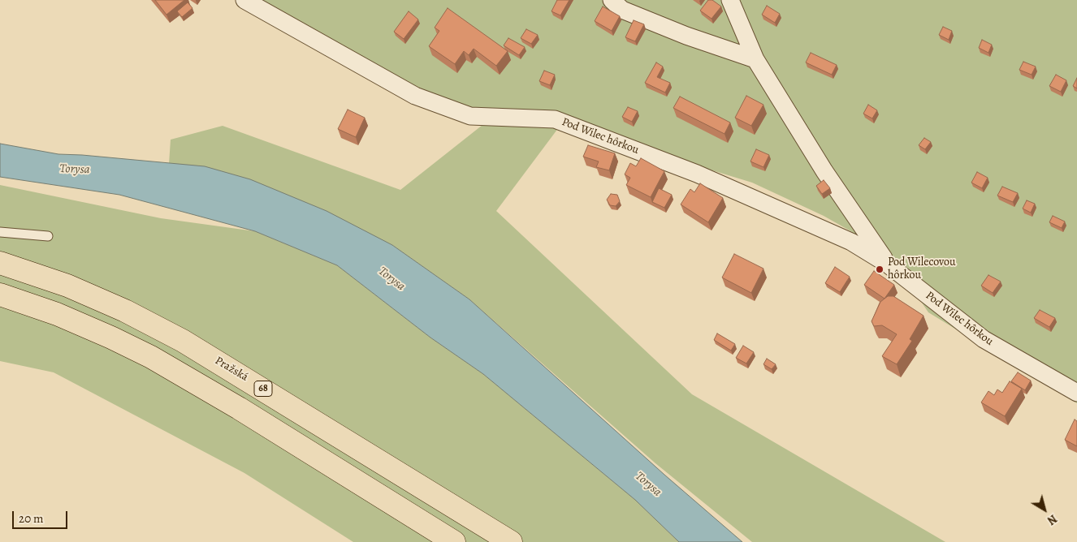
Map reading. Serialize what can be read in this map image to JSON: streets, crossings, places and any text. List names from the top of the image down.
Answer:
{
  "streets": {
    "main road": ["Pražská", "68"],
    "street": ["Pod Wilec hôrkou"]
  },
  "water": ["Torysa"],
  "places": ["Pod Wilecovou hôrkou"],
  "scale_bar": "20 m",
  "north": "bottom right"
}
